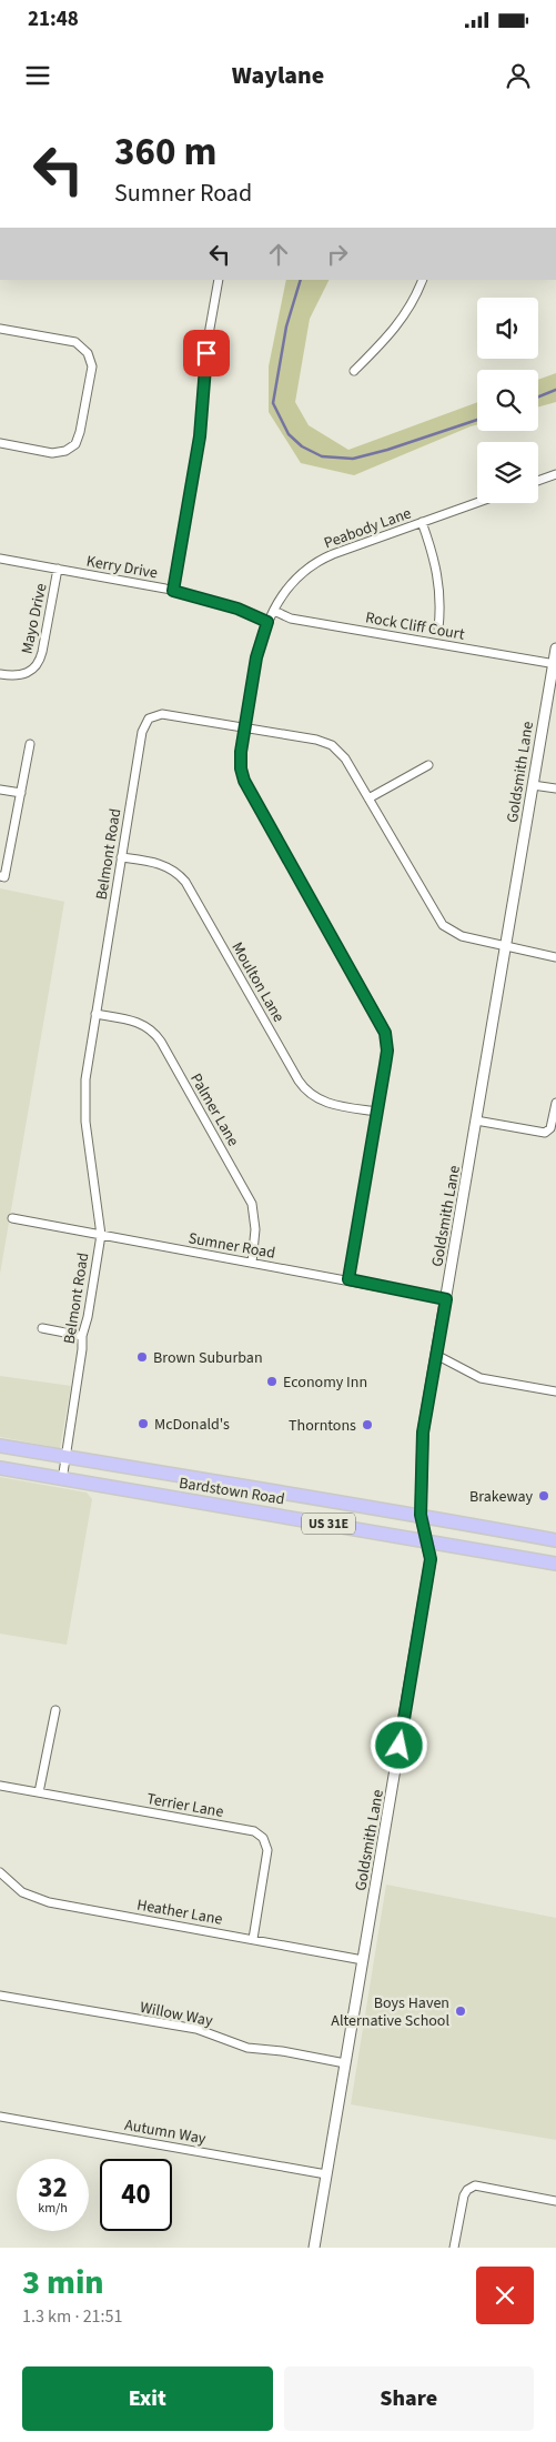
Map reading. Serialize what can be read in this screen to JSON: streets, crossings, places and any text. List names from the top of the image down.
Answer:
{
  "streets": {
    "main road": ["Bardstown Road", "US 31E"],
    "street": [
      "Peabody Lane",
      "Kerry Drive",
      "Mayo Drive",
      "Rock Cliff Court",
      "Goldsmith Lane",
      "Belmont Road",
      "Moulton Lane",
      "Palmer Lane",
      "Sumner Road",
      "Terrier Lane",
      "Heather Lane",
      "Willow Way",
      "Autumn Way"
    ]
  },
  "crossings": [
    ["Peabody Lane", "Kerry Drive"],
    ["Peabody Lane", "Rock Cliff Court"],
    ["Peabody Lane", "Belmont Road"],
    ["Peabody Lane", "Moulton Lane"],
    ["Peabody Lane", "Sumner Road"],
    ["Kerry Drive", "Mayo Drive"],
    ["Rock Cliff Court", "Goldsmith Lane"],
    ["Goldsmith Lane", "Belmont Road"],
    ["Goldsmith Lane", "Sumner Road"],
    ["Goldsmith Lane", "Bardstown Road"],
    ["Goldsmith Lane", "Heather Lane"],
    ["Goldsmith Lane", "Willow Way"],
    ["Goldsmith Lane", "Autumn Way"],
    ["Belmont Road", "Moulton Lane"],
    ["Belmont Road", "Palmer Lane"],
    ["Belmont Road", "Sumner Road"],
    ["Belmont Road", "Bardstown Road"],
    ["Palmer Lane", "Sumner Road"],
    ["Terrier Lane", "Heather Lane"]
  ],
  "places": [
    "Brown Suburban",
    "Economy Inn",
    "McDonald's",
    "Thorntons",
    "Brakeway",
    "Boys Haven Alternative School"
  ],
  "page": {
    "status": "21:48",
    "header": "Waylane",
    "turn": ["360 m", "Sumner Road"],
    "speed": "32 km/h",
    "limit": "40",
    "heading": ["3 min", "1.3 km · 21:51"],
    "buttons": ["Exit", "Share"]
  }
}
